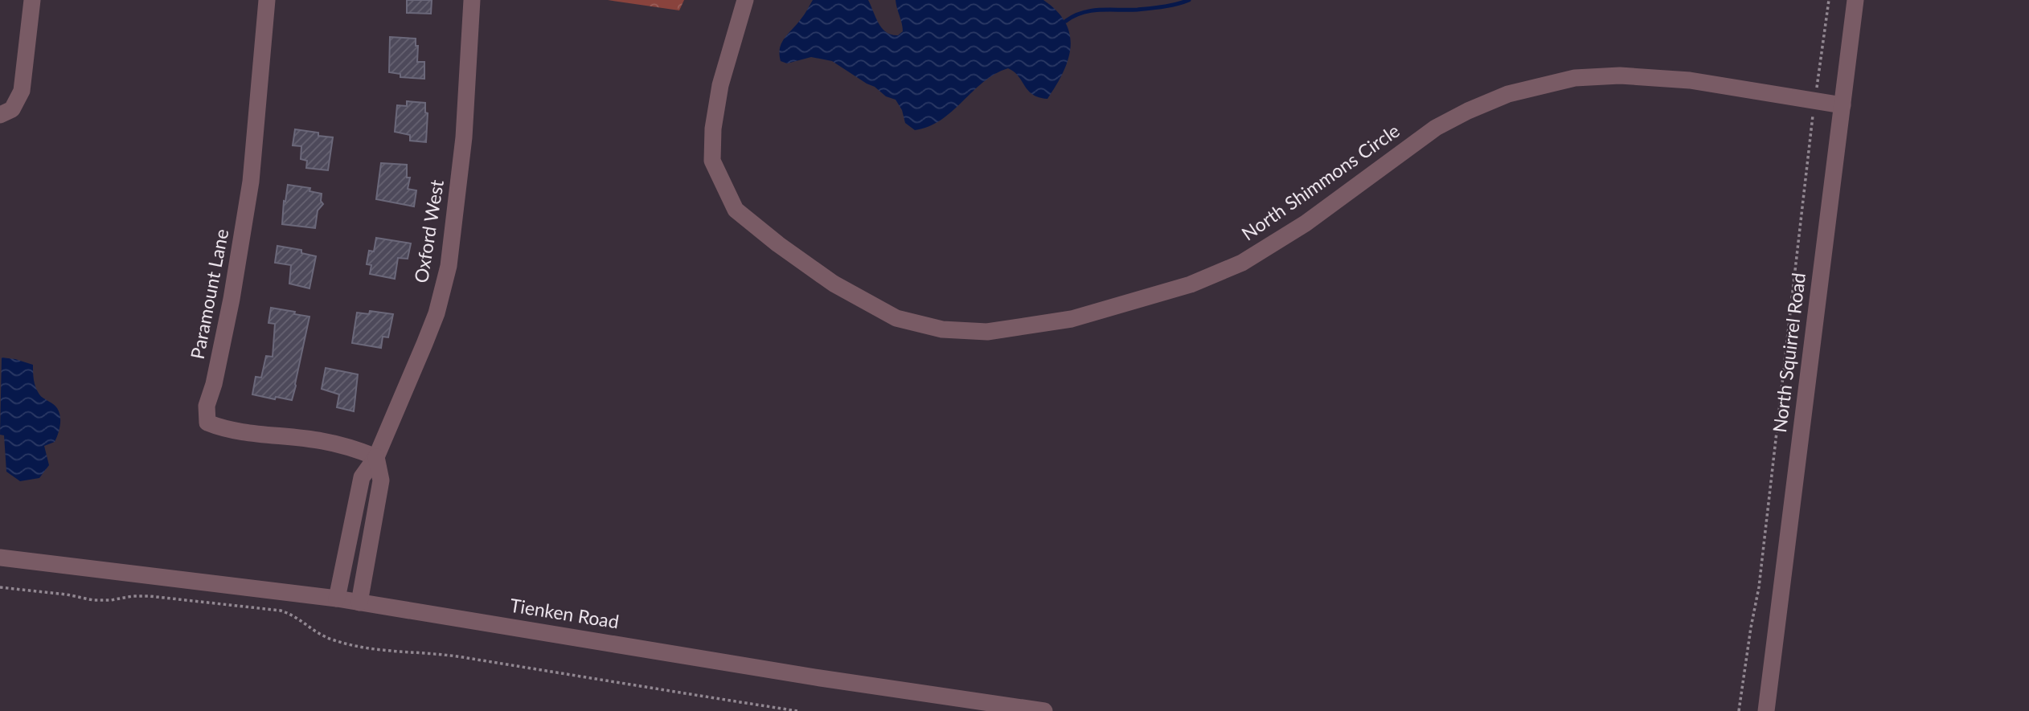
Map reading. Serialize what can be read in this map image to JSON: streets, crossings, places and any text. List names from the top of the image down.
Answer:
{
  "streets": {
    "street": [
      "North Shimmons Circle",
      "Oxford West",
      "Paramount Lane",
      "North Squirrel Road",
      "Tienken Road"
    ]
  },
  "crossings": [
    ["North Shimmons Circle", "North Squirrel Road"],
    ["Oxford West", "Paramount Lane"],
    ["Oxford West", "Tienken Road"]
  ]
}
